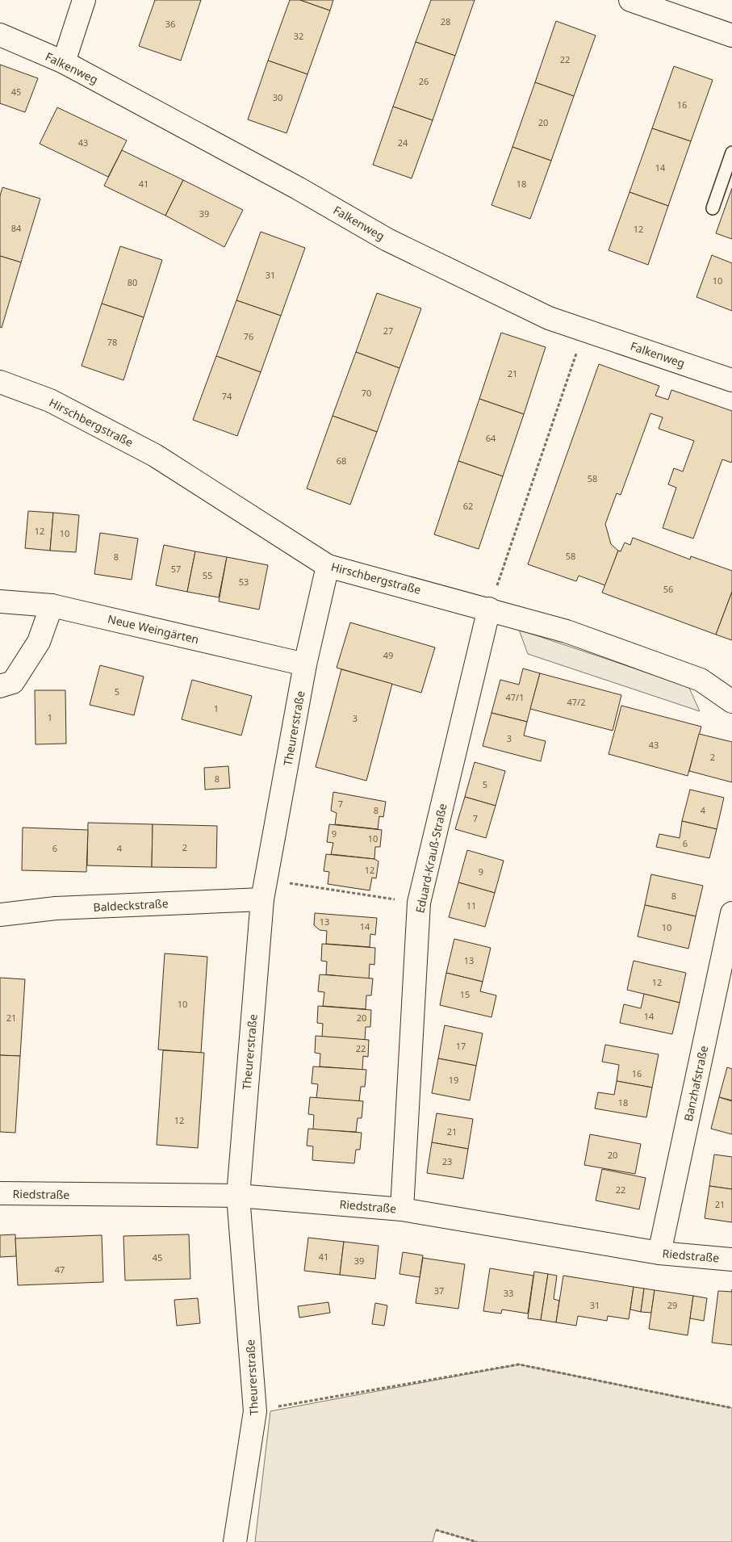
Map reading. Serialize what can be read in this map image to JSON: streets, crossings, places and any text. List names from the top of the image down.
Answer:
{
  "streets": {
    "street": [
      "Falkenweg",
      "Hirschbergstraße",
      "Neue Weingärten",
      "Theurerstraße",
      "Eduard-Krauß-Straße",
      "Baldeckstraße",
      "Banzhafstraße",
      "Riedstraße"
    ]
  },
  "crossings": [
    ["Hirschbergstraße", "Theurerstraße"],
    ["Hirschbergstraße", "Eduard-Krauß-Straße"],
    ["Neue Weingärten", "Theurerstraße"],
    ["Theurerstraße", "Baldeckstraße"],
    ["Theurerstraße", "Riedstraße"],
    ["Eduard-Krauß-Straße", "Riedstraße"],
    ["Banzhafstraße", "Riedstraße"]
  ],
  "house_numbers": [
    "28",
    "36",
    "32",
    "22",
    "26",
    "45",
    "30",
    "16",
    "20",
    "43",
    "24",
    "14",
    "41",
    "18",
    "39",
    "84",
    "12",
    "31",
    "10",
    "80",
    "27",
    "76",
    "78",
    "21",
    "70",
    "74",
    "64",
    "68",
    "58",
    "62",
    "12",
    "10",
    "58",
    "8",
    "57",
    "55",
    "53",
    "56",
    "49",
    "5",
    "47/1",
    "47/2",
    "1",
    "1",
    "3",
    "3",
    "43",
    "2",
    "8",
    "5",
    "7",
    "8",
    "4",
    "7",
    "9",
    "10",
    "6",
    "2",
    "6",
    "4",
    "12",
    "9",
    "8",
    "11",
    "13",
    "14",
    "10",
    "13",
    "12",
    "15",
    "10",
    "14",
    "21",
    "20",
    "17",
    "22",
    "16",
    "19",
    "18",
    "12",
    "21",
    "20",
    "23",
    "22",
    "21",
    "41",
    "45",
    "39",
    "47",
    "37",
    "33",
    "31",
    "29"
  ]
}
